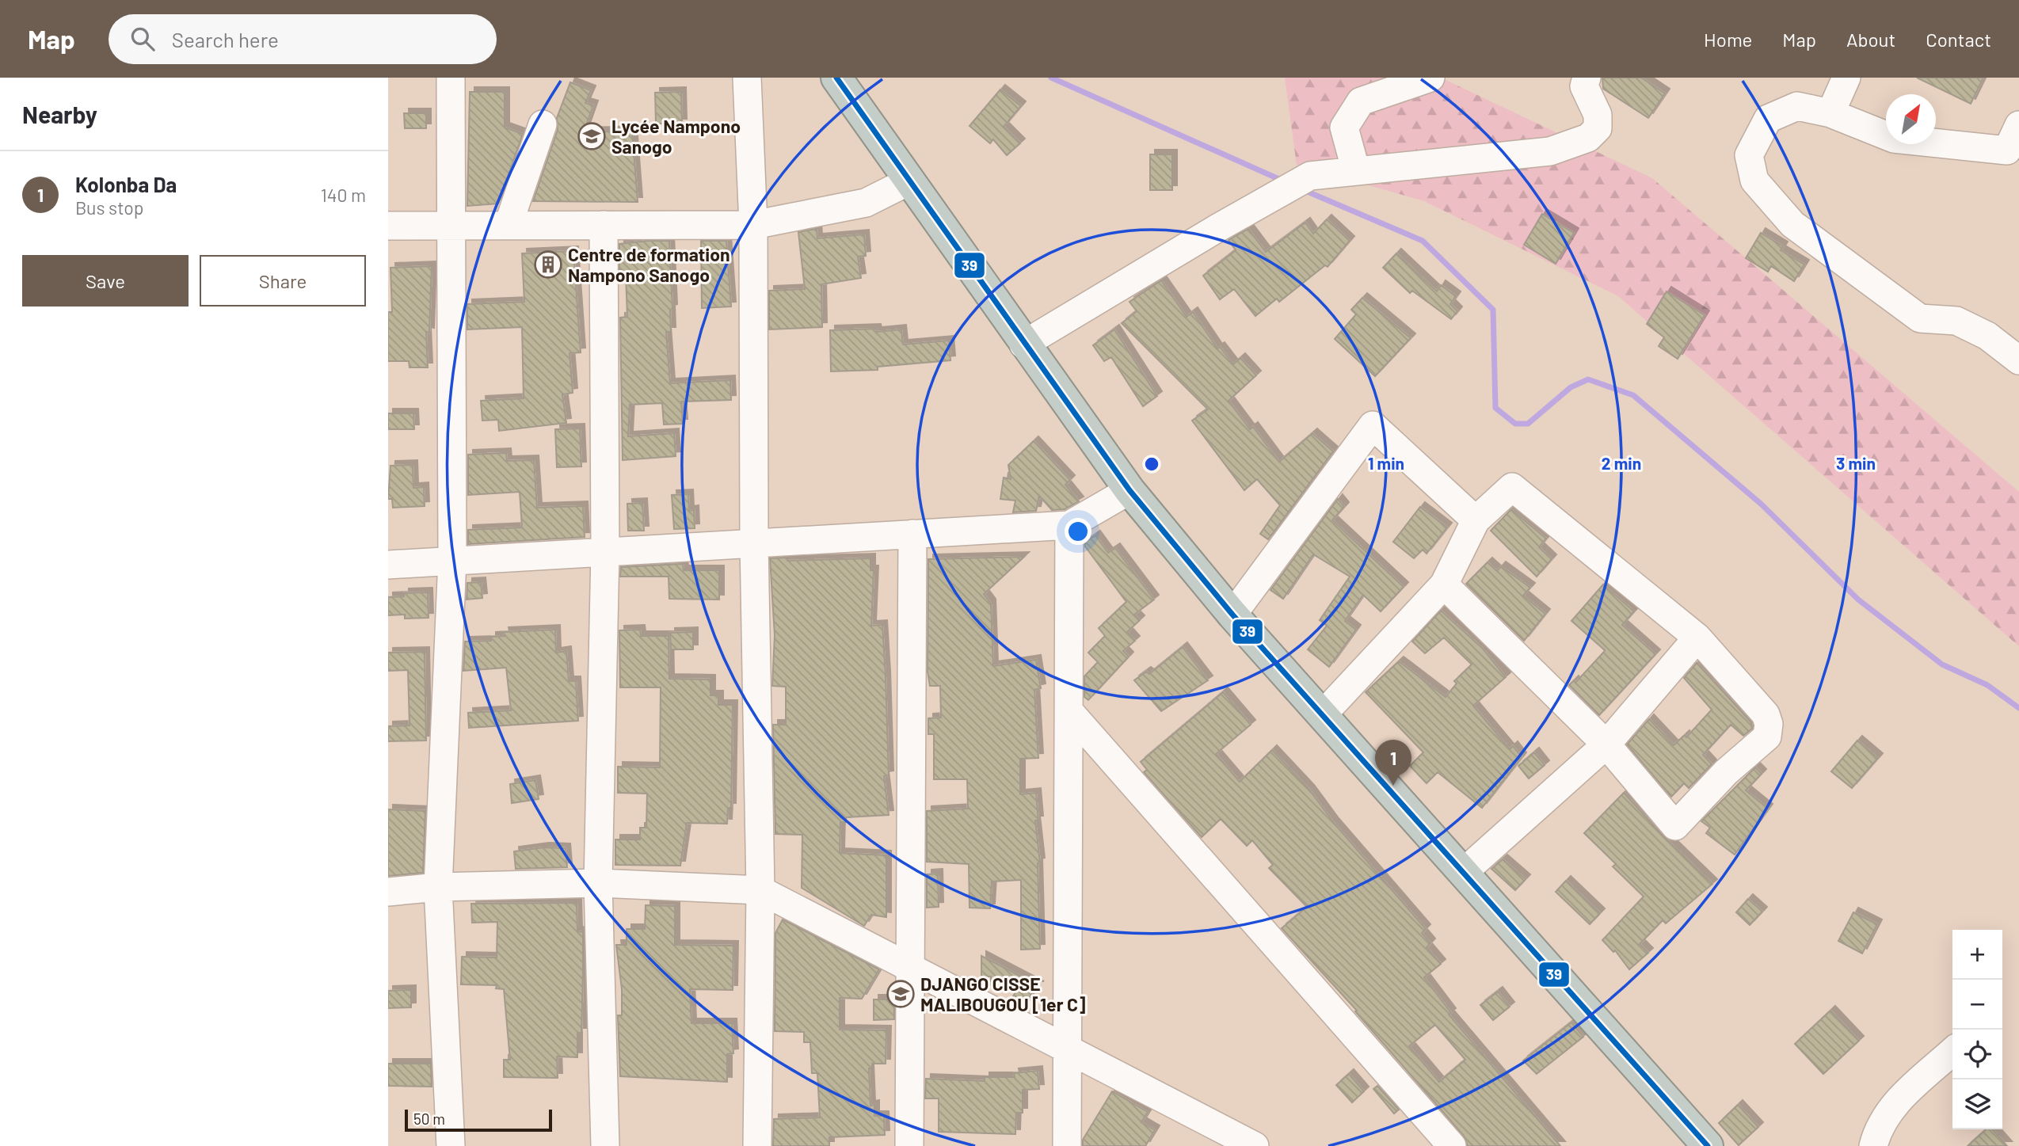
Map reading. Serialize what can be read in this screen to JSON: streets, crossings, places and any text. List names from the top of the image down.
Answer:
{
  "places": {
    "school or university": ["Lycée Nampono Sanogo", "DJANGO CISSE MALIBOUGOU [1er C]"],
    "building": ["Centre de formation Nampono Sanogo"]
  },
  "lines": ["transit line 39"],
  "scale_bar": "50 m",
  "north": "top right",
  "page": {
    "header": "Map",
    "search": "Search here",
    "nav": [
      "Home",
      "Map",
      "About",
      "Contact"
    ],
    "heading": "Nearby",
    "list": [
      {
        "mark": "1",
        "name": "Kolonba Da",
        "note": "Bus stop",
        "value": "140 m"
      }
    ],
    "buttons": ["Save", "Share"],
    "pins": "1",
    "map_buttons": ["+", "−"],
    "scale": "50 m"
  },
  "rings": ["1 min", "2 min", "3 min"]
}
